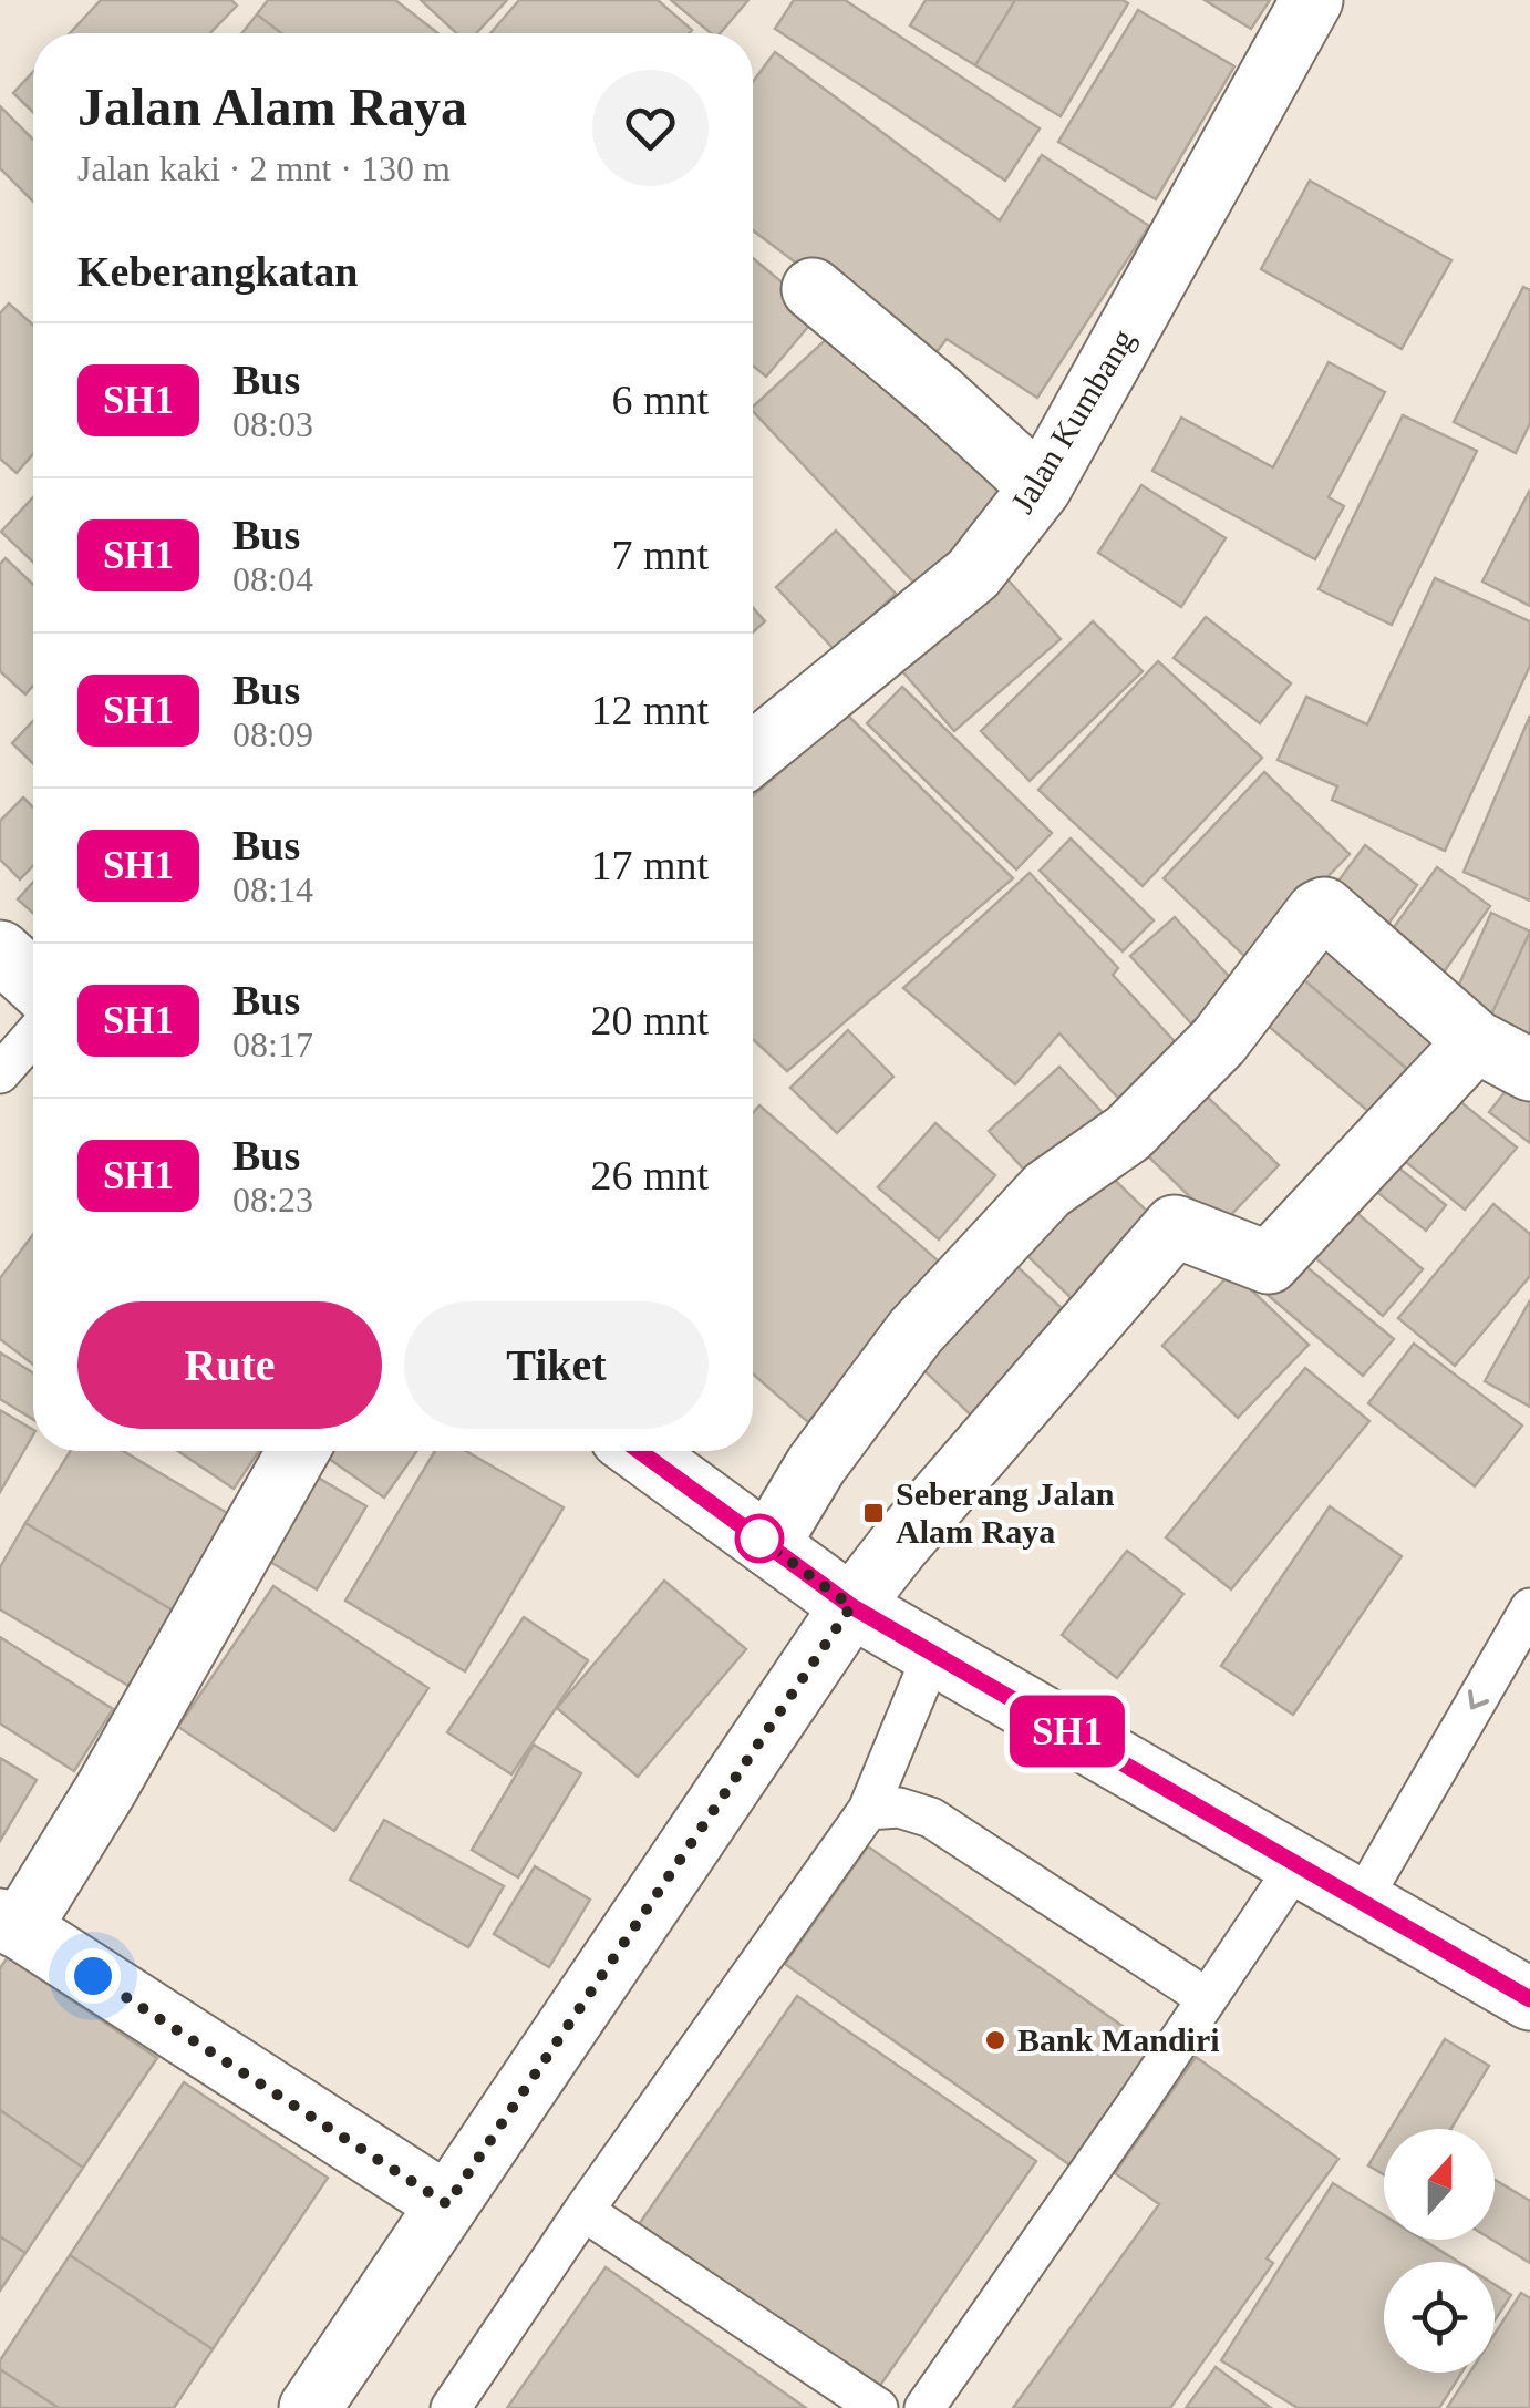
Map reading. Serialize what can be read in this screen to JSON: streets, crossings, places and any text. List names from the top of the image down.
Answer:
{
  "streets": {
    "street": ["Jalan Kumbang"]
  },
  "places": {
    "transit": ["Seberang Jalan Alam Raya"],
    "other": ["Bank Mandiri"]
  },
  "lines": ["bus line SH1"],
  "north": "top",
  "page": {
    "on_map": "SH1",
    "heading": [
      ["Jalan Alam Raya", "Jalan kaki · 2 mnt · 130 m"],
      "Keberangkatan"
    ],
    "list": [
      {
        "mark": "SH1",
        "name": "Bus",
        "note": "08:03",
        "value": "6 mnt"
      },
      {
        "mark": "SH1",
        "name": "Bus",
        "note": "08:04",
        "value": "7 mnt"
      },
      {
        "mark": "SH1",
        "name": "Bus",
        "note": "08:09",
        "value": "12 mnt"
      },
      {
        "mark": "SH1",
        "name": "Bus",
        "note": "08:14",
        "value": "17 mnt"
      },
      {
        "mark": "SH1",
        "name": "Bus",
        "note": "08:17",
        "value": "20 mnt"
      },
      {
        "mark": "SH1",
        "name": "Bus",
        "note": "08:23",
        "value": "26 mnt"
      }
    ],
    "buttons": ["Rute", "Tiket"]
  }
}
